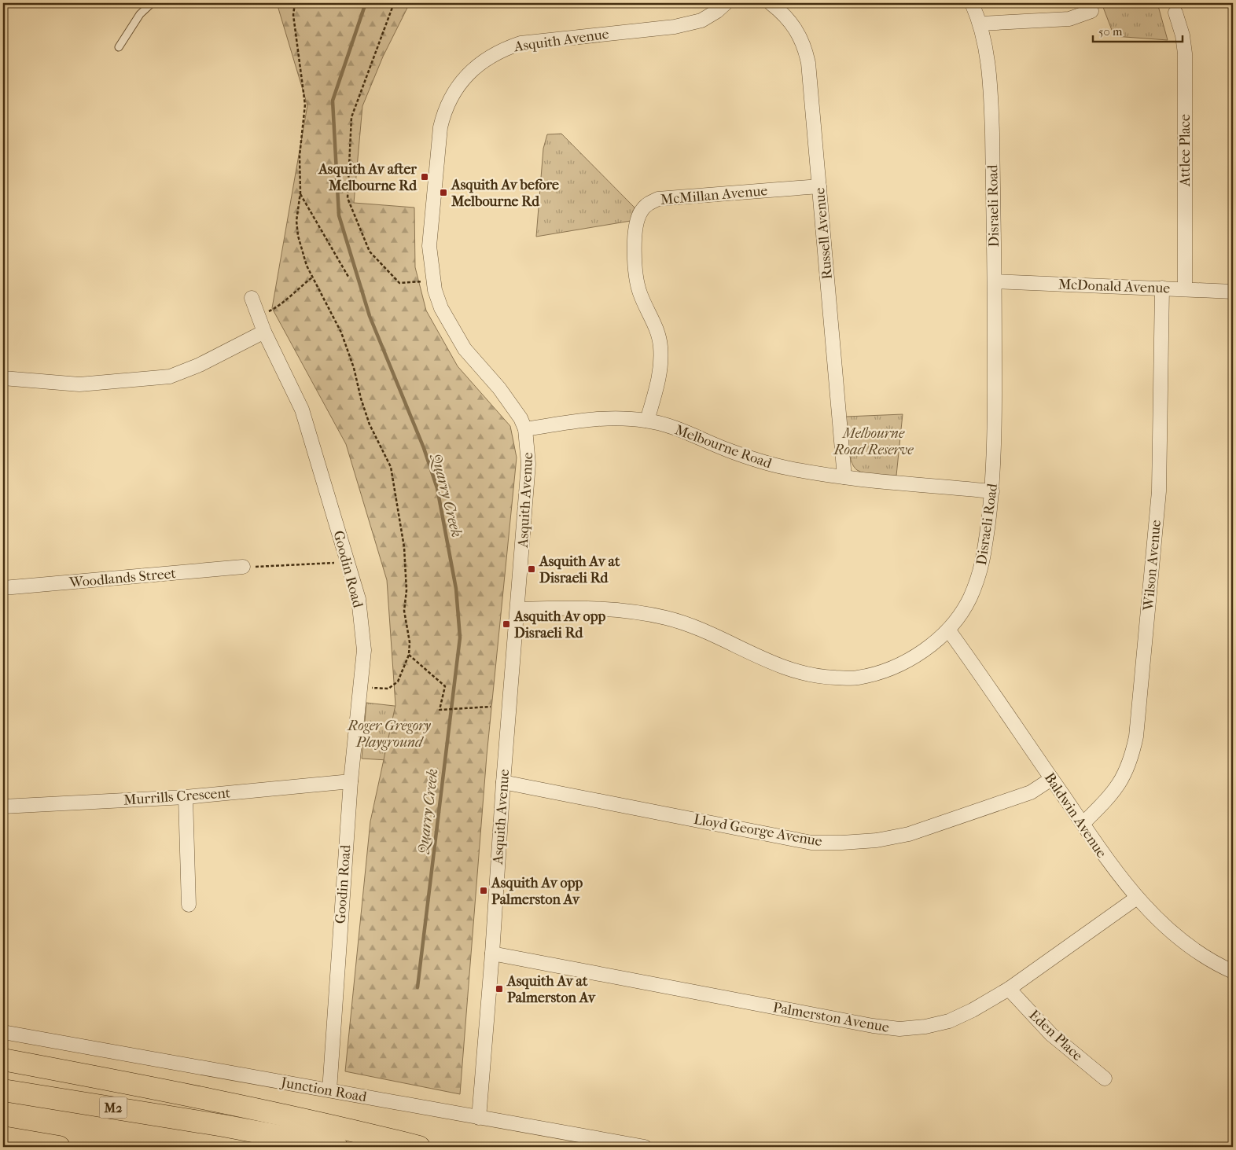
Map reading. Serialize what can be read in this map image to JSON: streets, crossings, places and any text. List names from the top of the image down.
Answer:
{
  "streets": {
    "highway": ["M2"],
    "street": [
      "Asquith Avenue",
      "Attlee Place",
      "McMillan Avenue",
      "Disraeli Road",
      "Russell Avenue",
      "McDonald Avenue",
      "Melbourne Road",
      "Wilson Avenue",
      "Goodin Road",
      "Woodlands Street",
      "Murrills Crescent",
      "Baldwin Avenue",
      "Lloyd George Avenue",
      "Palmerston Avenue",
      "Eden Place",
      "Junction Road"
    ]
  },
  "crossings": [
    ["Asquith Avenue", "Disraeli Road"],
    ["Asquith Avenue", "Melbourne Road"],
    ["Asquith Avenue", "Lloyd George Avenue"],
    ["Asquith Avenue", "Palmerston Avenue"],
    ["Asquith Avenue", "Junction Road"],
    ["Attlee Place", "McDonald Avenue"],
    ["McMillan Avenue", "Russell Avenue"],
    ["McMillan Avenue", "Melbourne Road"],
    ["Disraeli Road", "McDonald Avenue"],
    ["Disraeli Road", "Melbourne Road"],
    ["Disraeli Road", "Baldwin Avenue"],
    ["Russell Avenue", "Melbourne Road"],
    ["McDonald Avenue", "Wilson Avenue"],
    ["Wilson Avenue", "Baldwin Avenue"],
    ["Goodin Road", "Murrills Crescent"],
    ["Goodin Road", "Junction Road"],
    ["Baldwin Avenue", "Lloyd George Avenue"],
    ["Baldwin Avenue", "Palmerston Avenue"],
    ["Palmerston Avenue", "Eden Place"]
  ],
  "water": ["Quarry Creek"],
  "parks": ["Melbourne Road Reserve", "Roger Gregory Playground"],
  "places": {
    "transit": [
      "Asquith Av after Melbourne Rd",
      "Asquith Av before Melbourne Rd",
      "Asquith Av at Disraeli Rd",
      "Asquith Av opp Disraeli Rd",
      "Asquith Av opp Palmerston Av",
      "Asquith Av at Palmerston Av"
    ]
  },
  "scale_bar": "50 m"
}
